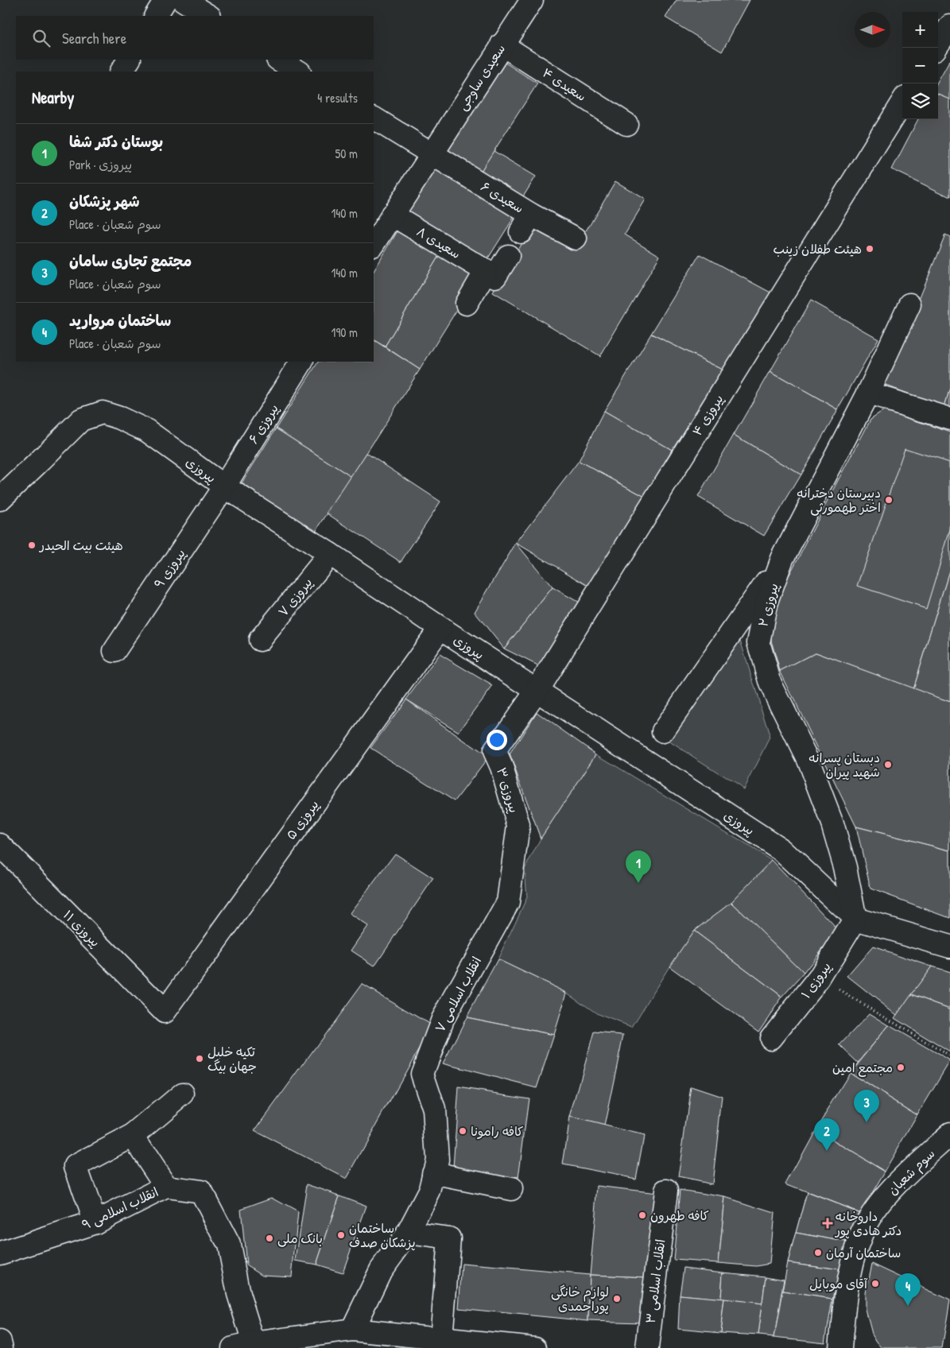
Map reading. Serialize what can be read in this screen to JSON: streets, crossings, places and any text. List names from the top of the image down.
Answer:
{
  "streets": {
    "street": [
      "سعیدی ساوجی",
      "سعیدی ۴",
      "سعیدی ۶",
      "سعیدی ۸",
      "پیروزی ۴",
      "پیروزی ۶",
      "پیروزی",
      "پیروزی ۹",
      "پیروزی ۷",
      "پیروزی ۲",
      "پیروزی ۳",
      "پیروزی ۵",
      "پیروزی ۱۱",
      "پیروزی ۱",
      "انقلاب اسلامی ۷",
      "سوم شعبان",
      "انقلاب اسلامی ۹",
      "انقلاب اسلامی ۳"
    ]
  },
  "crossings": [
    ["سعیدی ساوجی", "سعیدی ۴"],
    ["سعیدی ساوجی", "سعیدی ۶"],
    ["پیروزی ۴", "پیروزی"],
    ["پیروزی ۴", "پیروزی ۳"],
    ["پیروزی ۶", "پیروزی"],
    ["پیروزی ۶", "پیروزی ۹"],
    ["پیروزی", "پیروزی ۹"],
    ["پیروزی", "پیروزی ۷"],
    ["پیروزی", "پیروزی ۲"],
    ["پیروزی", "پیروزی ۳"],
    ["پیروزی", "پیروزی ۵"],
    ["پیروزی", "پیروزی ۱"],
    ["پیروزی ۲", "پیروزی ۱"],
    ["پیروزی ۳", "انقلاب اسلامی ۷"],
    ["پیروزی ۵", "پیروزی ۱۱"]
  ],
  "places": {
    "other": [
      "هیئت طفلان زینب",
      "دبیرستان دخترانه اختر طهمورثی",
      "هیئت بیت الحیدر",
      "دبستان پسرانه شهید پیران",
      "تکیه خلیل جهان بیگ",
      "مجتمع امین",
      "کافه رامونا",
      "کافه طهرون",
      "ساختمان پزشکان صدف",
      "بانک ملی",
      "ساختمان آرمان",
      "آقای موبایل",
      "لوازم خانگی پوراحمدی"
    ],
    "health": ["داروخانه دکتر هادی پور"]
  },
  "north": "right",
  "page": {
    "map_buttons": ["+", "−"],
    "search": "Search here",
    "heading": ["Nearby", "4 results"],
    "list": [
      {
        "mark": "1",
        "name": "بوستان دکتر شفا",
        "note": "Park · پیروزی",
        "value": "50 m"
      },
      {
        "mark": "2",
        "name": "شهر پزشکان",
        "note": "Place · سوم شعبان",
        "value": "140 m"
      },
      {
        "mark": "3",
        "name": "مجتمع تجاری سامان",
        "note": "Place · سوم شعبان",
        "value": "140 m"
      },
      {
        "mark": "4",
        "name": "ساختمان مروارید",
        "note": "Place · سوم شعبان",
        "value": "190 m"
      }
    ],
    "pins": [
      "1",
      "3",
      "2",
      "4"
    ]
  }
}
